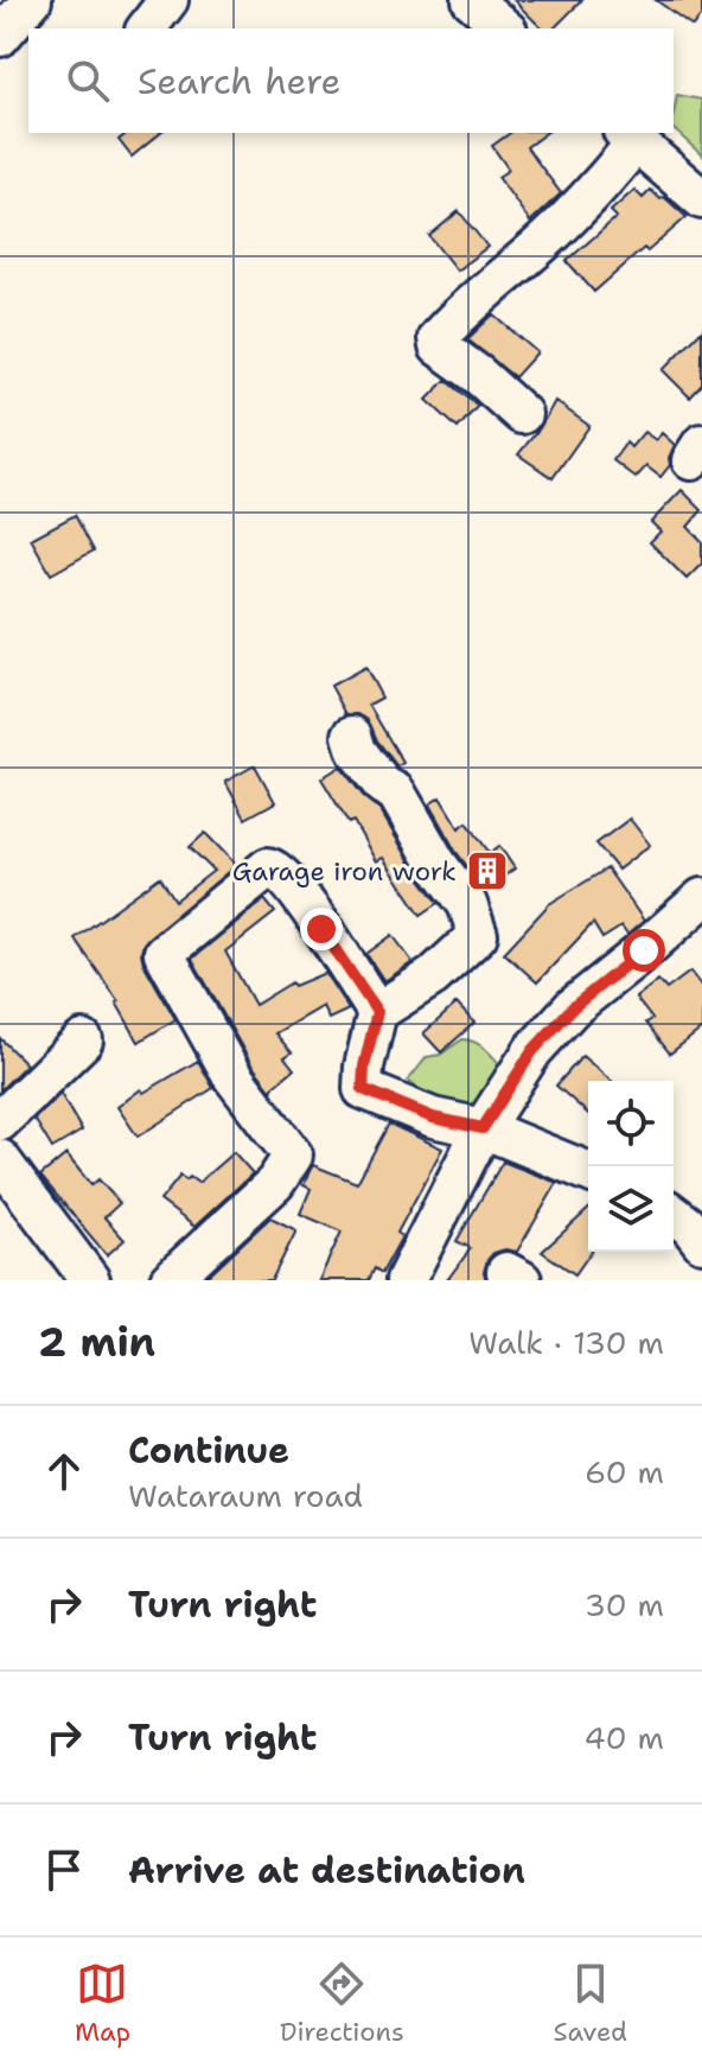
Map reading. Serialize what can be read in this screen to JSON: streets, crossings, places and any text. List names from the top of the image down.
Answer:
{
  "places": {
    "building": ["Garage iron work"]
  },
  "page": {
    "search": "Search here",
    "heading": ["2 min", "Walk · 130 m"],
    "list": [
      ["Continue", "Wataraum road", "60 m"],
      ["Turn right", "30 m"],
      ["Turn right", "40 m"],
      "Arrive at destination"
    ],
    "nav": ["Map", "Directions", "Saved"]
  }
}
